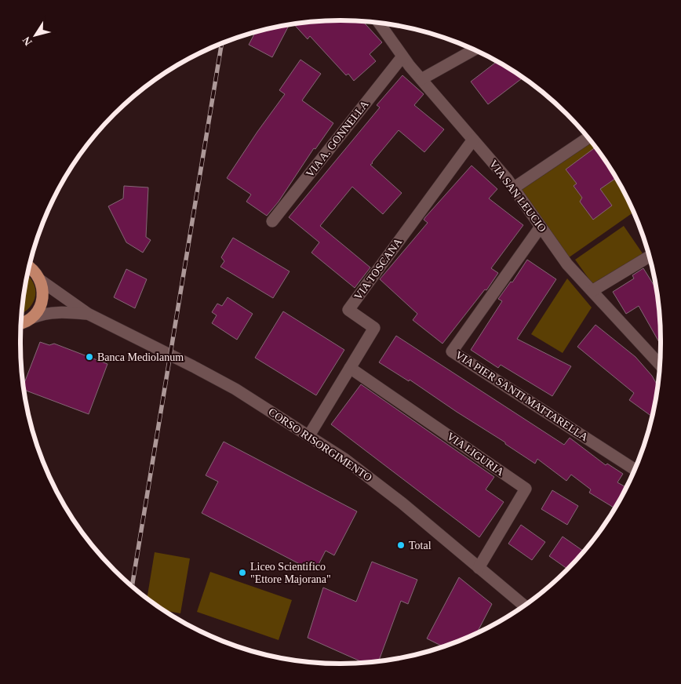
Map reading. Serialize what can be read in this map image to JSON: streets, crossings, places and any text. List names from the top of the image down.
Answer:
{
  "streets": {
    "street": [
      "VIA A. GONNELLA",
      "VIA SAN LEUCIO",
      "VIA TOSCANA",
      "VIA PIER SANTI MATTARELLA",
      "CORSO RISORGIMENTO",
      "VIA LIGURIA"
    ]
  },
  "crossings": [
    ["VIA A. GONNELLA", "VIA SAN LEUCIO"],
    ["VIA SAN LEUCIO", "VIA TOSCANA"],
    ["VIA SAN LEUCIO", "VIA PIER SANTI MATTARELLA"],
    ["VIA TOSCANA", "CORSO RISORGIMENTO"],
    ["VIA TOSCANA", "VIA LIGURIA"],
    ["CORSO RISORGIMENTO", "VIA LIGURIA"]
  ],
  "places": ["Banca Mediolanum", "Total", "Liceo Scientifico \"Ettore Majorana\""],
  "north": "bottom left"
}
